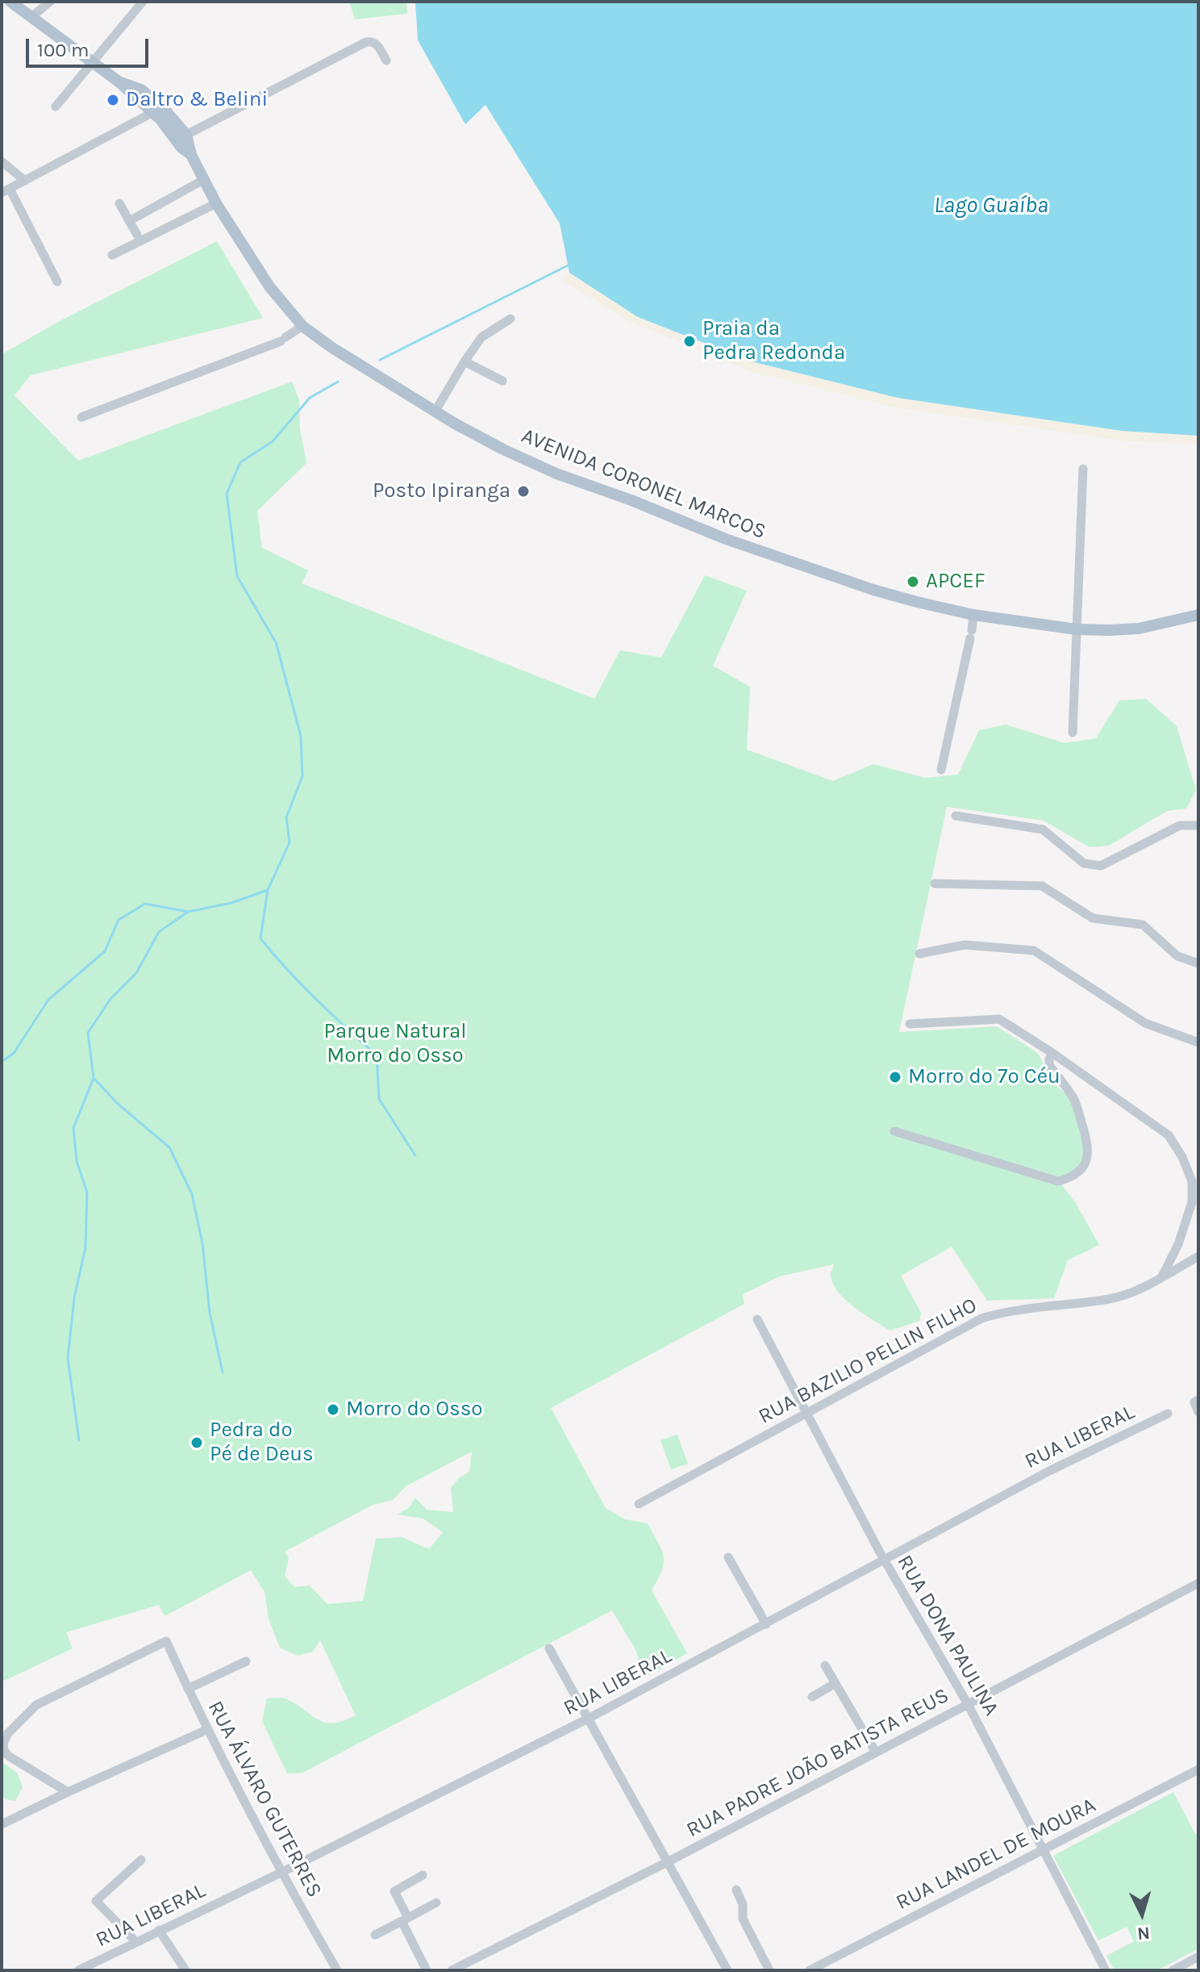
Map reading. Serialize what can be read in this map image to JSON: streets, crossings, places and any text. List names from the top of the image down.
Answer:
{
  "streets": {
    "main road": ["AVENIDA CORONEL MARCOS"],
    "street": [
      "RUA BAZILIO PELLIN FILHO",
      "RUA LIBERAL",
      "RUA DONA PAULINA",
      "RUA PADRE JOÃO BATISTA REUS",
      "RUA ÁLVARO GUTERRES",
      "RUA LANDEL DE MOURA"
    ]
  },
  "crossings": [
    ["RUA BAZILIO PELLIN FILHO", "RUA DONA PAULINA"],
    ["RUA LIBERAL", "RUA DONA PAULINA"],
    ["RUA LIBERAL", "RUA ÁLVARO GUTERRES"],
    ["RUA DONA PAULINA", "RUA PADRE JOÃO BATISTA REUS"],
    ["RUA DONA PAULINA", "RUA LANDEL DE MOURA"]
  ],
  "water": ["Lago Guaíba"],
  "parks": ["Parque Natural Morro do Osso"],
  "places": [
    "Daltro & Belini",
    "Praia da Pedra Redonda",
    "Posto Ipiranga",
    "APCEF",
    "Morro do 7º Céu",
    "Morro do Osso",
    "Pedra do Pé de Deus"
  ],
  "scale_bar": "100 m",
  "north": "bottom"
}
